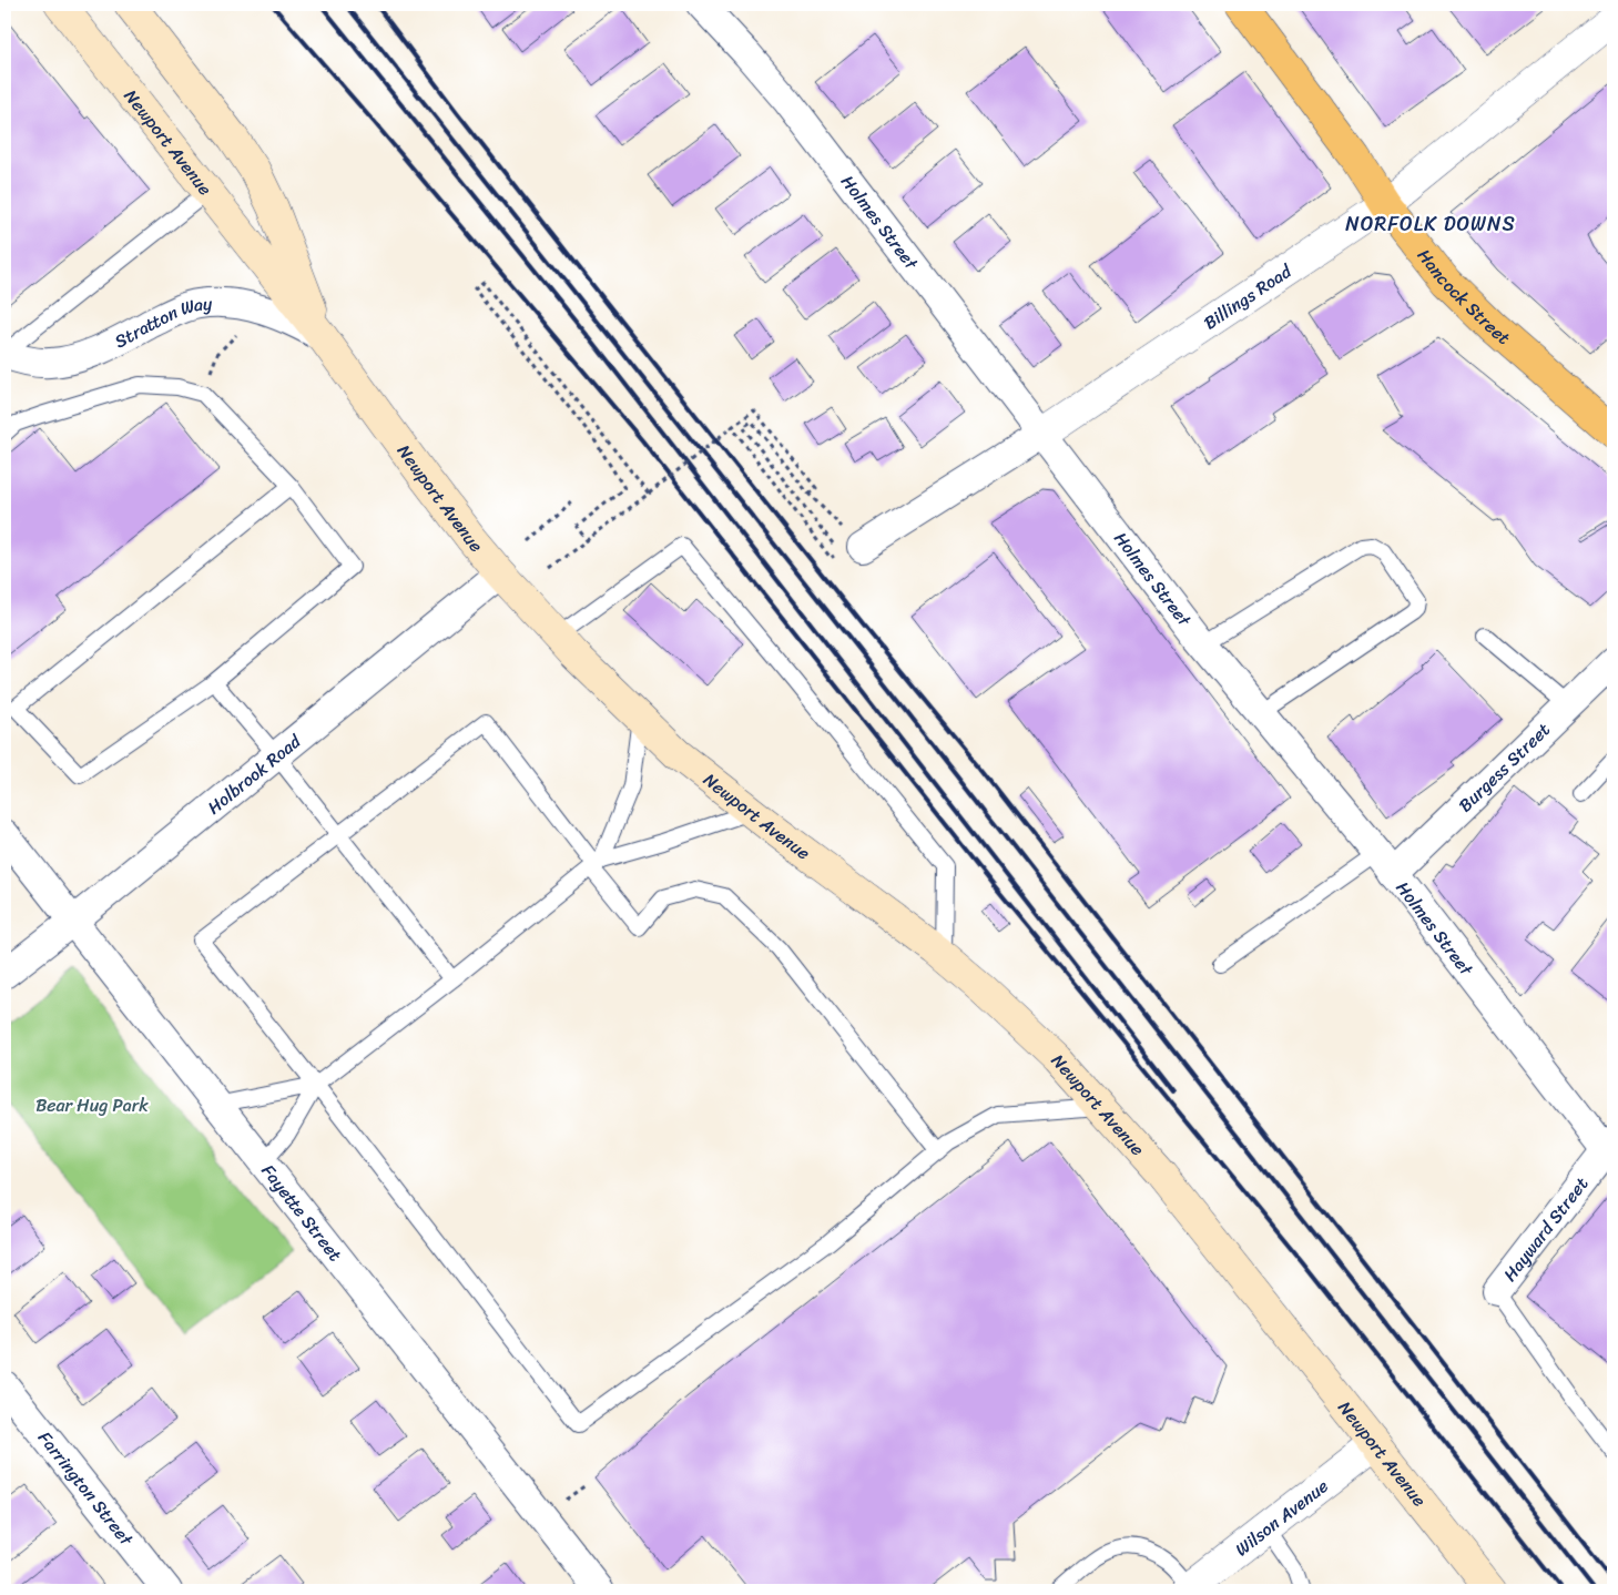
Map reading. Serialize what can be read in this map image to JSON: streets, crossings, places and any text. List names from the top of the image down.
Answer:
{
  "streets": {
    "main road": ["Newport Avenue", "Hancock Street"],
    "street": [
      "Holmes Street",
      "Billings Road",
      "Stratton Way",
      "Burgess Street",
      "Holbrook Road",
      "Fayette Street",
      "Hayward Street",
      "Farrington Street",
      "Wilson Avenue"
    ]
  },
  "crossings": [
    ["Newport Avenue", "Stratton Way"],
    ["Newport Avenue", "Holbrook Road"],
    ["Newport Avenue", "Wilson Avenue"],
    ["Holmes Street", "Billings Road"],
    ["Holmes Street", "Burgess Street"],
    ["Holmes Street", "Hayward Street"],
    ["Hancock Street", "Billings Road"],
    ["Holbrook Road", "Fayette Street"]
  ],
  "districts": ["NORFOLK DOWNS"],
  "parks": ["Bear Hug Park"]
}
